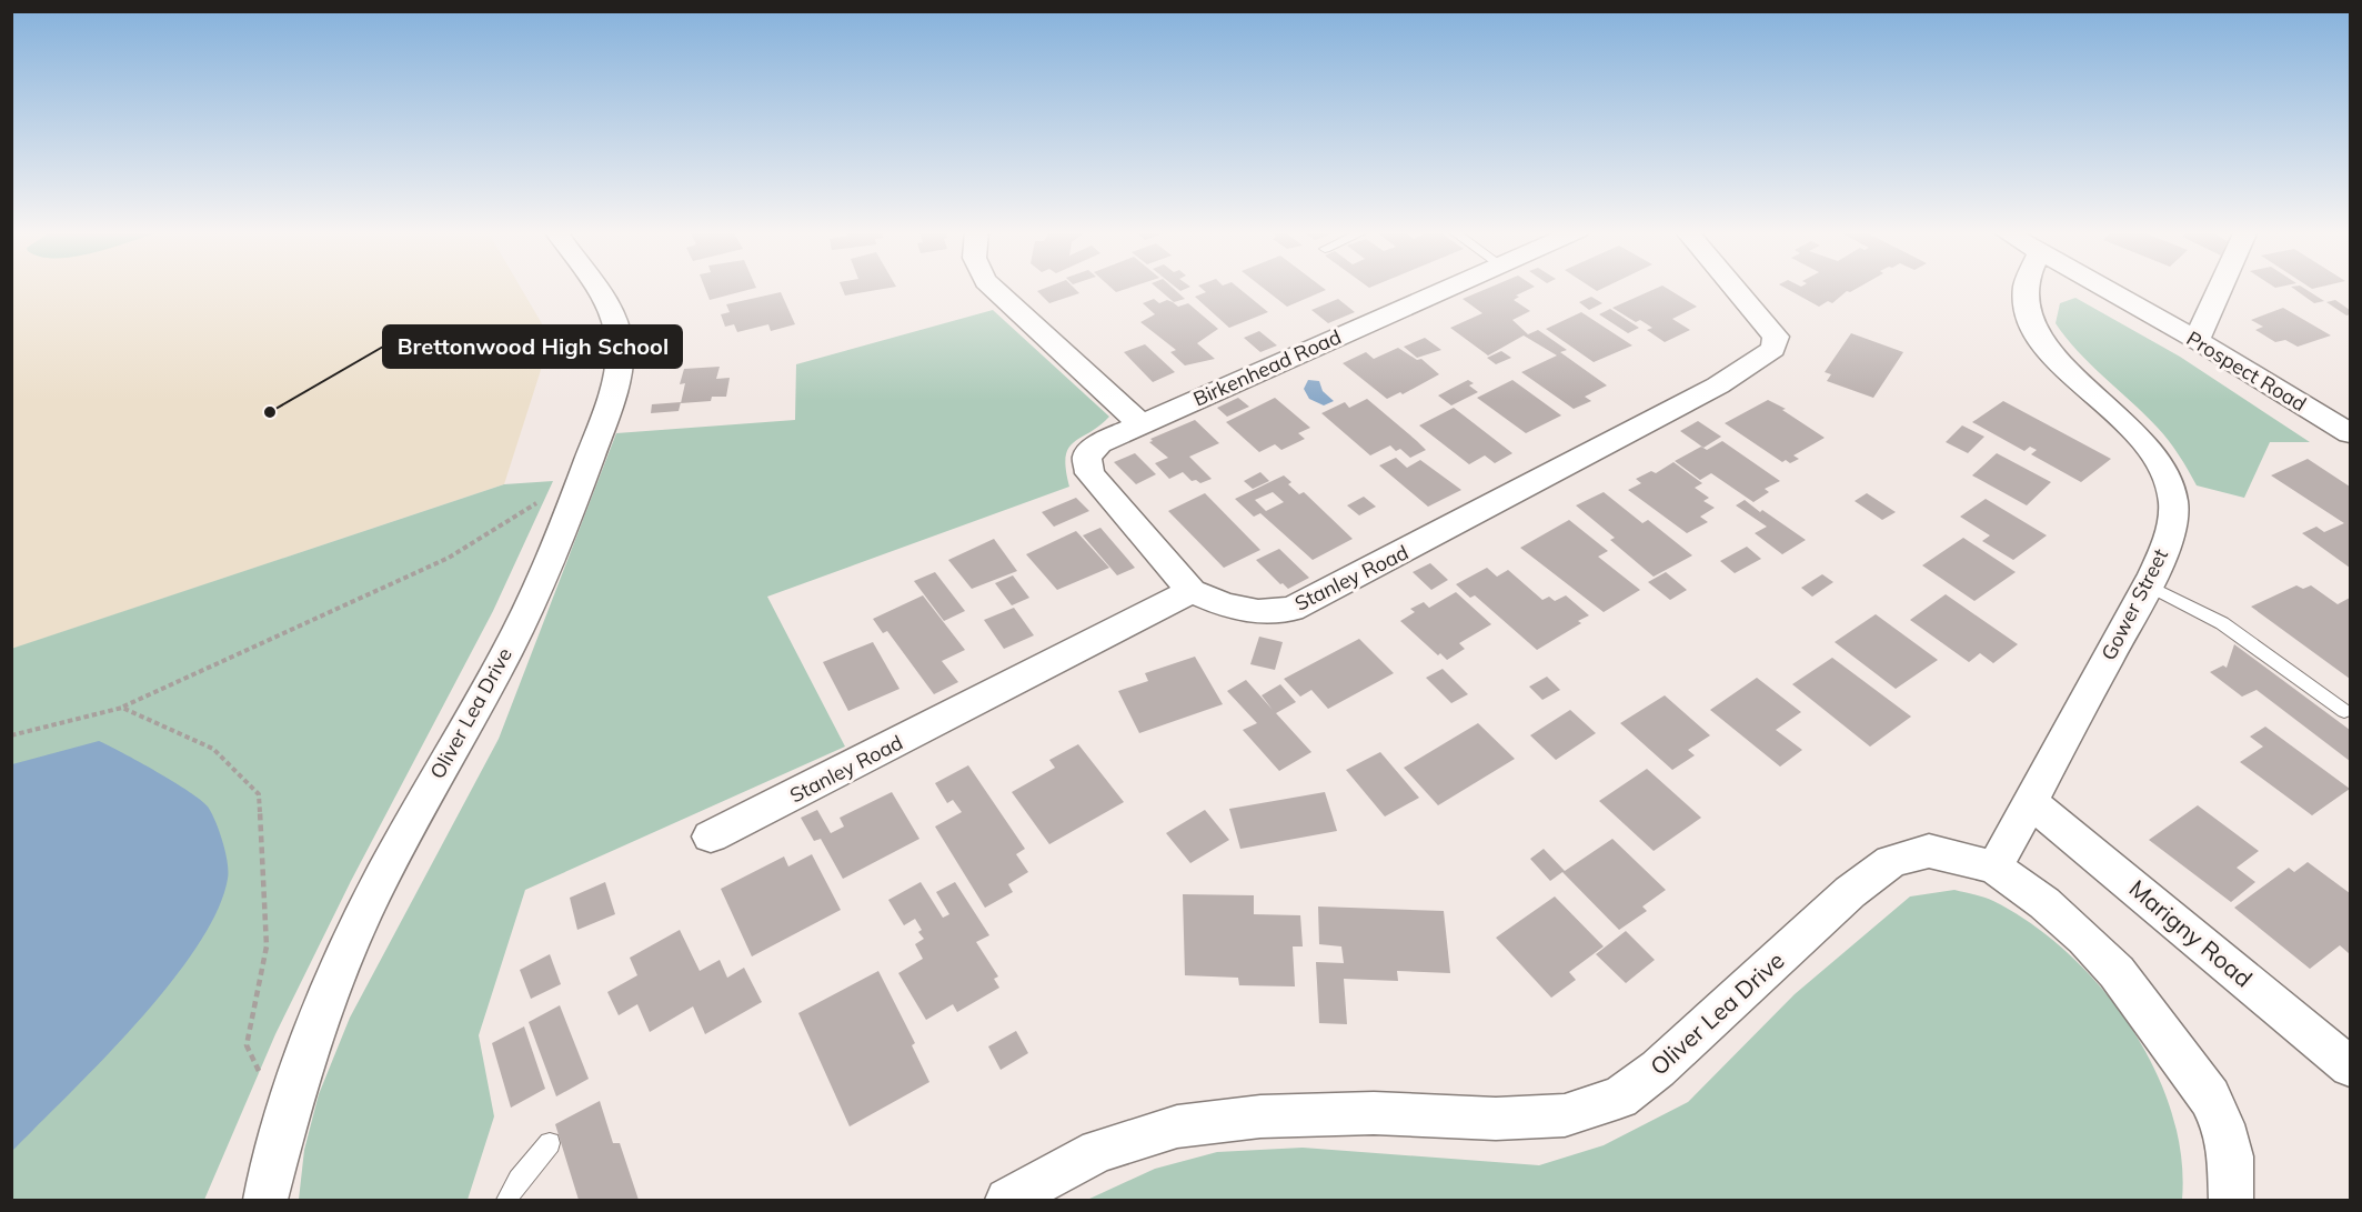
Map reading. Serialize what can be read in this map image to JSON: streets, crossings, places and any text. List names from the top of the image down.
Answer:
{
  "streets": {
    "street": [
      "Birkenhead Road",
      "Prospect Road",
      "Stanley Road",
      "Gower Street",
      "Oliver Lea Drive",
      "Marigny Road"
    ]
  },
  "crossings": [
    ["Birkenhead Road", "Stanley Road"],
    ["Gower Street", "Oliver Lea Drive"],
    ["Gower Street", "Marigny Road"]
  ],
  "places": ["Brettonwood High School"]
}
